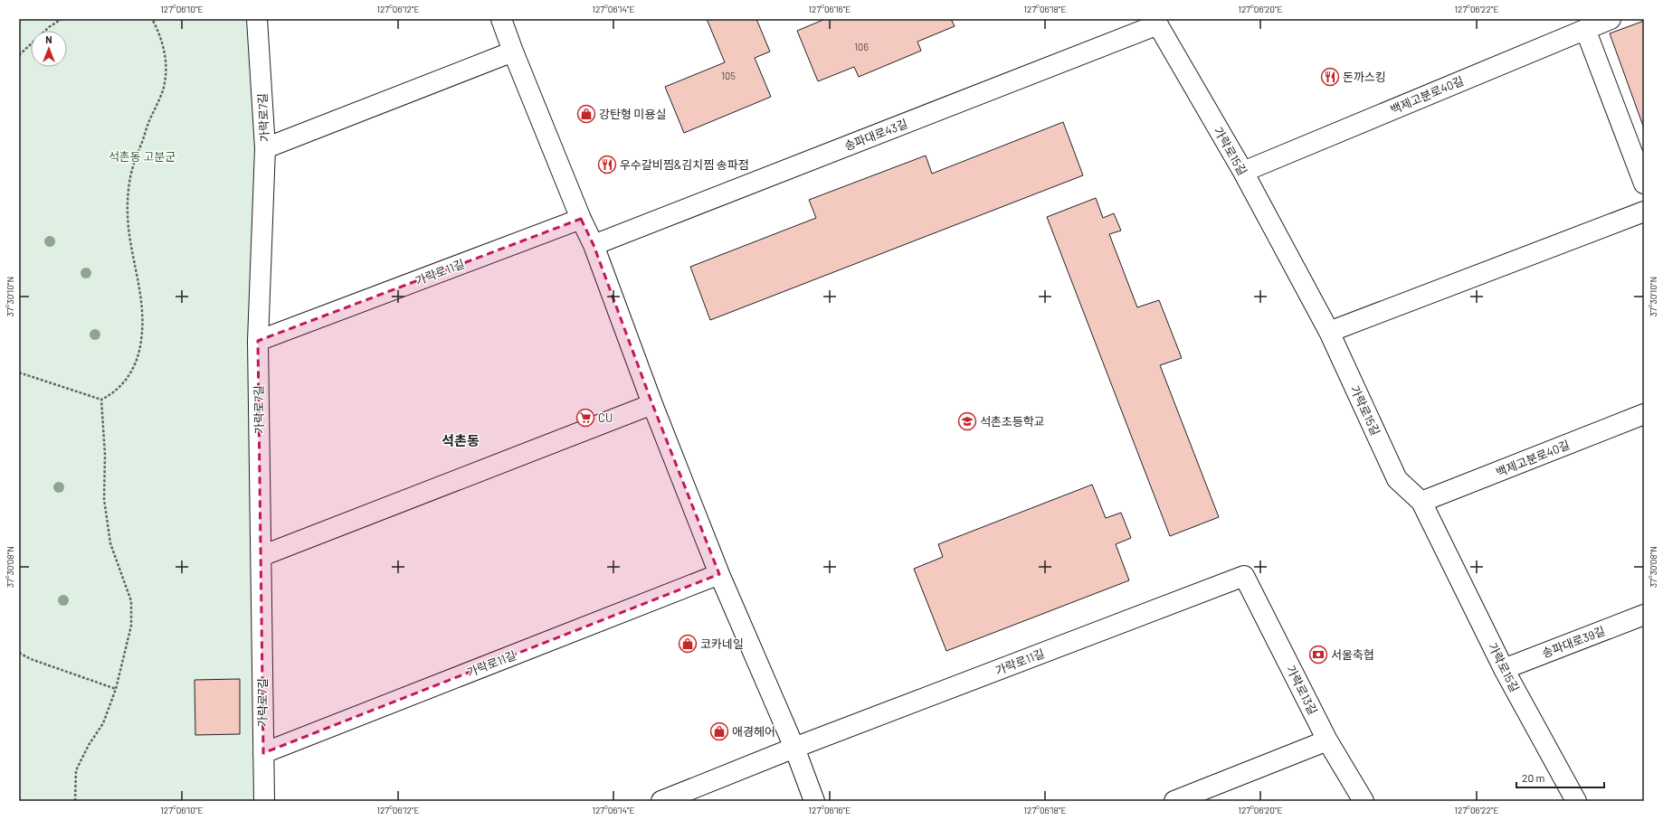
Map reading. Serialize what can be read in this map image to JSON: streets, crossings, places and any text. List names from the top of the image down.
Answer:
{
  "streets": {
    "street": [
      "백제고분로40길",
      "가락로7길",
      "송파대로43길",
      "가락로15길",
      "가락로11길",
      "송파대로39길",
      "가락로13길"
    ]
  },
  "crossings": [
    ["백제고분로40길", "가락로15길"],
    ["가락로7길", "가락로11길"],
    ["송파대로43길", "가락로15길"],
    ["가락로15길", "송파대로39길"],
    ["가락로11길", "가락로13길"]
  ],
  "districts": ["석촌동"],
  "parks": ["석촌동 고분군"],
  "places": {
    "restaurant": ["돈까스킹", "우수갈비찜&김치찜 송파점"],
    "shop": ["강탄형 미용실", "코카네일", "애경헤어"],
    "supermarket": ["CU"],
    "school or university": ["석촌초등학교"],
    "bank": ["서울축협"]
  },
  "house_numbers": ["106", "105"],
  "scale_bar": "20 m",
  "north": "top",
  "coordinates": [
    "127°06'10\"E",
    "127°06'12\"E",
    "127°06'14\"E",
    "127°06'16\"E",
    "127°06'18\"E",
    "127°06'20\"E",
    "127°06'22\"E",
    "37°30'10\"N",
    "37°30'08\"N"
  ]
}
